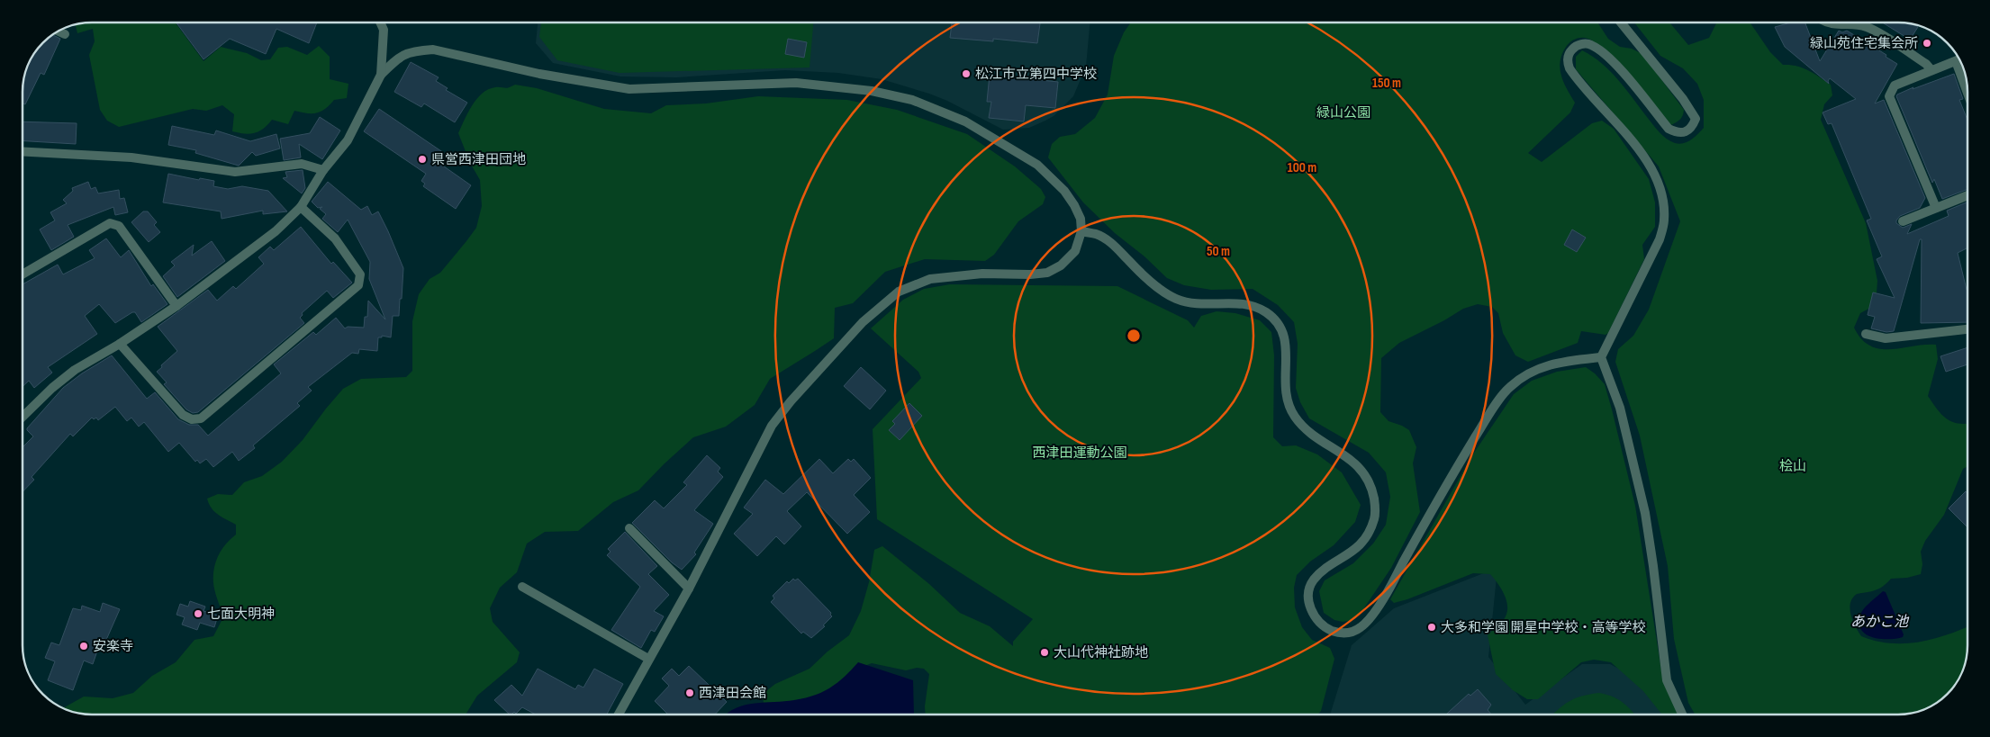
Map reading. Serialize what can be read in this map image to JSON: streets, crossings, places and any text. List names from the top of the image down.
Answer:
{
  "water": ["あかこ池"],
  "parks": ["緑山公園", "西津田運動公園", "桧山"],
  "places": [
    "緑山苑住宅集会所",
    "松江市立第四中学校",
    "県営西津田団地",
    "七面大明神",
    "大多和学園 開星中学校・高等学校",
    "安楽寺",
    "大山代神社跡地",
    "西津田会館"
  ],
  "rings": ["150 m", "100 m", "50 m"]
}
